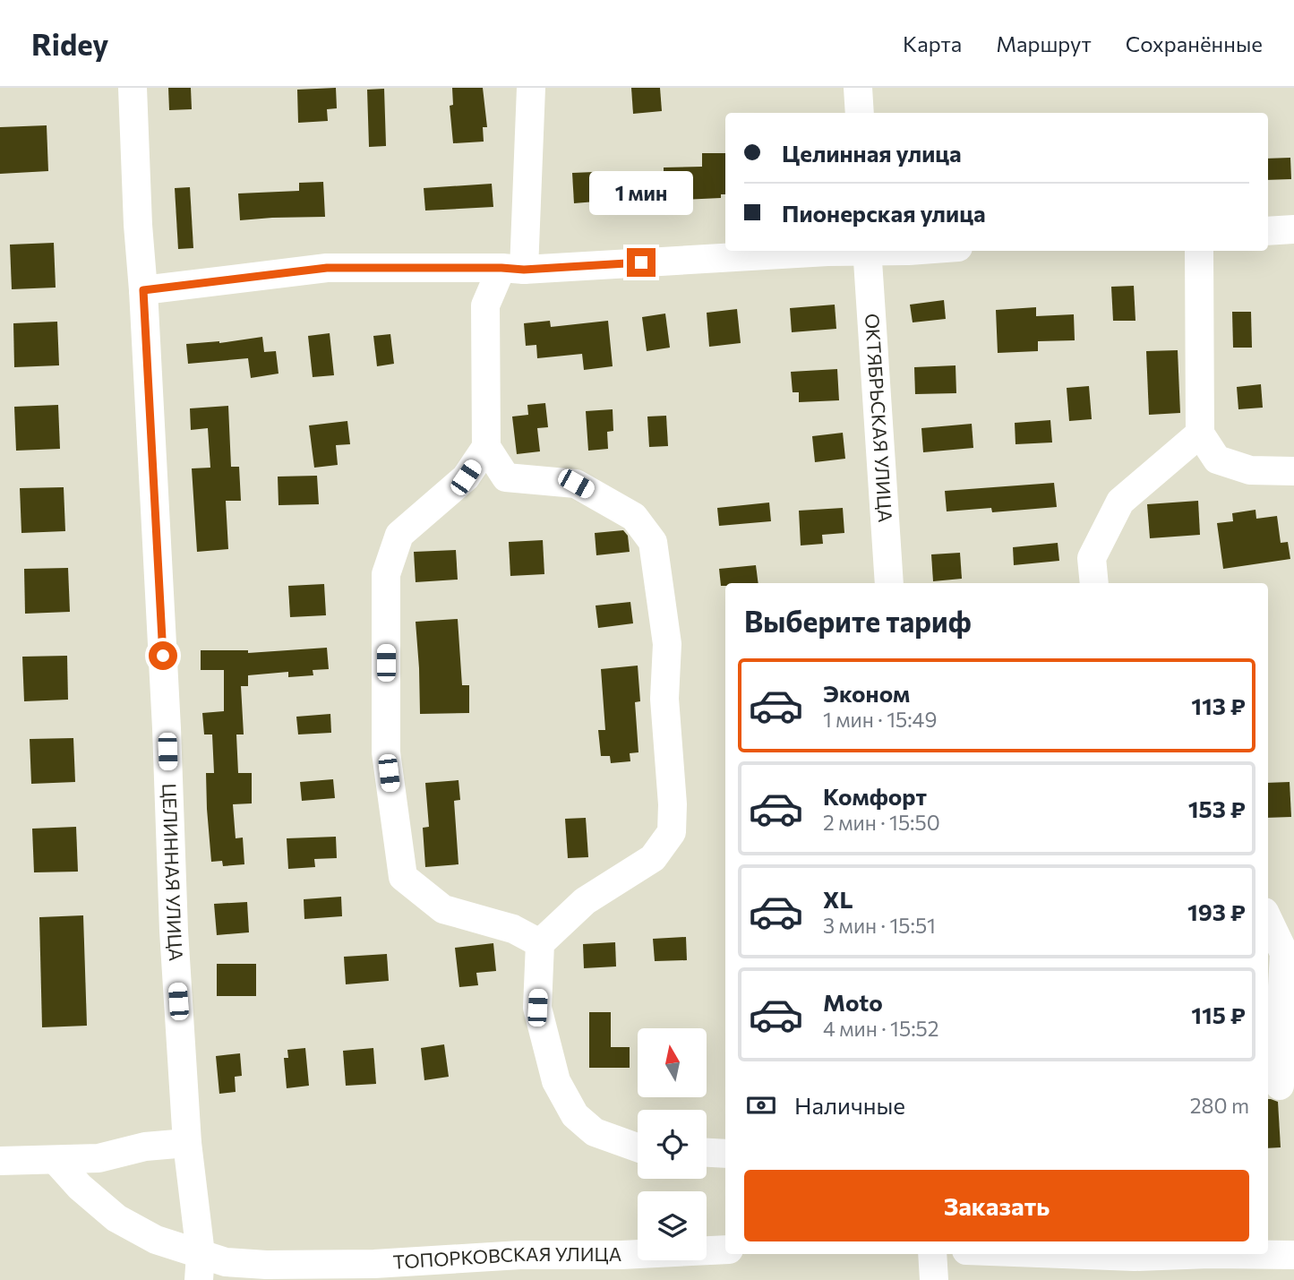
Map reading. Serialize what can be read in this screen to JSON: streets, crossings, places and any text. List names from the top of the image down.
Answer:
{
  "streets": {
    "street": ["ОКТЯБРЬСКАЯ УЛИЦА", "ЦЕЛИННАЯ УЛИЦА", "ТОПОРКОВСКАЯ УЛИЦА"]
  },
  "crossings": [
    ["ЦЕЛИННАЯ УЛИЦА", "ТОПОРКОВСКАЯ УЛИЦА"]
  ],
  "north": "top",
  "page": {
    "header": "Ridey",
    "nav": ["Карта", "Маршрут", "Сохранённые"],
    "banner": ["Целинная улица", "Пионерская улица"],
    "bubble": "1 мин",
    "heading": "Выберите тариф",
    "list": [
      {
        "name": "Эконом",
        "note": "1 мин · 15:49",
        "value": "113 ₽"
      },
      {
        "name": "Комфорт",
        "note": "2 мин · 15:50",
        "value": "153 ₽"
      },
      {
        "name": "XL",
        "note": "3 мин · 15:51",
        "value": "193 ₽"
      },
      {
        "name": "Moto",
        "note": "4 мин · 15:52",
        "value": "115 ₽"
      }
    ],
    "pay": ["Наличные", "280 m"],
    "buttons": "Заказать"
  }
}
